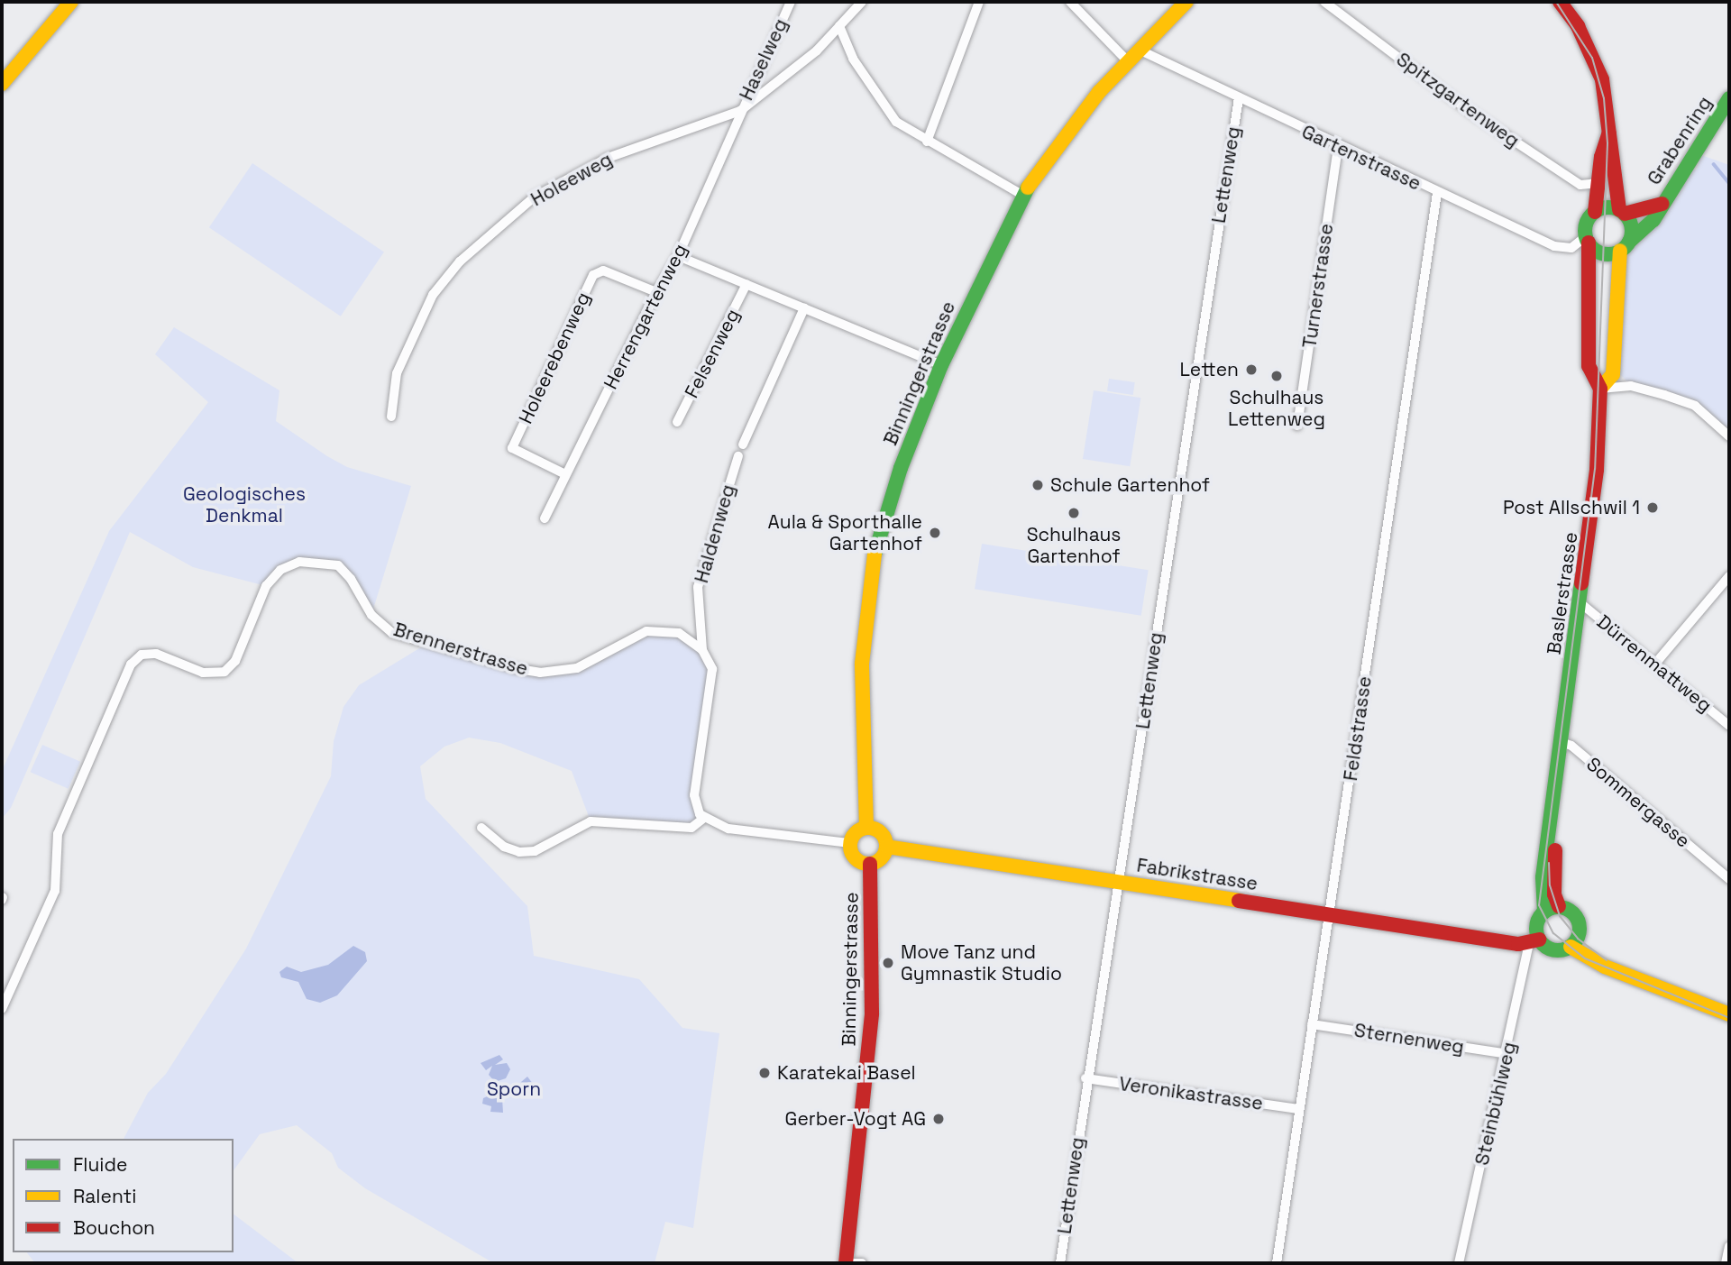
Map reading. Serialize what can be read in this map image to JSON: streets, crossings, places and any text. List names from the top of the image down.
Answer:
{
  "streets": {
    "street": [
      "Haselweg",
      "Spitzgartenweg",
      "Grabenring",
      "Gartenstrasse",
      "Lettenweg",
      "Holeeweg",
      "Turnerstrasse",
      "Herrengartenweg",
      "Felsenweg",
      "Holeerebenweg",
      "Binningerstrasse",
      "Haldenweg",
      "Baslerstrasse",
      "Brennerstrasse",
      "Dürrenmattweg",
      "Feldstrasse",
      "Sommergasse",
      "Fabrikstrasse",
      "Sternenweg",
      "Veronikastrasse",
      "Steinbühlweg"
    ]
  },
  "crossings": [
    ["Haselweg", "Holeeweg"],
    ["Haselweg", "Herrengartenweg"],
    ["Grabenring", "Gartenstrasse"],
    ["Grabenring", "Baslerstrasse"],
    ["Gartenstrasse", "Lettenweg"],
    ["Gartenstrasse", "Turnerstrasse"],
    ["Gartenstrasse", "Binningerstrasse"],
    ["Gartenstrasse", "Baslerstrasse"],
    ["Gartenstrasse", "Feldstrasse"],
    ["Lettenweg", "Fabrikstrasse"],
    ["Lettenweg", "Veronikastrasse"],
    ["Holeeweg", "Herrengartenweg"],
    ["Herrengartenweg", "Felsenweg"],
    ["Herrengartenweg", "Holeerebenweg"],
    ["Felsenweg", "Binningerstrasse"],
    ["Binningerstrasse", "Fabrikstrasse"],
    ["Haldenweg", "Brennerstrasse"],
    ["Baslerstrasse", "Dürrenmattweg"],
    ["Baslerstrasse", "Sommergasse"],
    ["Baslerstrasse", "Fabrikstrasse"],
    ["Baslerstrasse", "Steinbühlweg"],
    ["Feldstrasse", "Fabrikstrasse"],
    ["Feldstrasse", "Sternenweg"],
    ["Feldstrasse", "Veronikastrasse"],
    ["Fabrikstrasse", "Steinbühlweg"],
    ["Sternenweg", "Steinbühlweg"]
  ],
  "parks": ["Geologisches Denkmal", "Sporn"],
  "places": [
    "Letten",
    "Schulhaus Lettenweg",
    "Schule Gartenhof",
    "Post Allschwil 1",
    "Schulhaus Gartenhof",
    "Aula & Sporthalle Gartenhof",
    "Move Tanz und Gymnastik Studio",
    "Karatekai Basel",
    "Gerber-Vogt AG"
  ],
  "legend": ["Fluide", "Ralenti", "Bouchon"]
}
